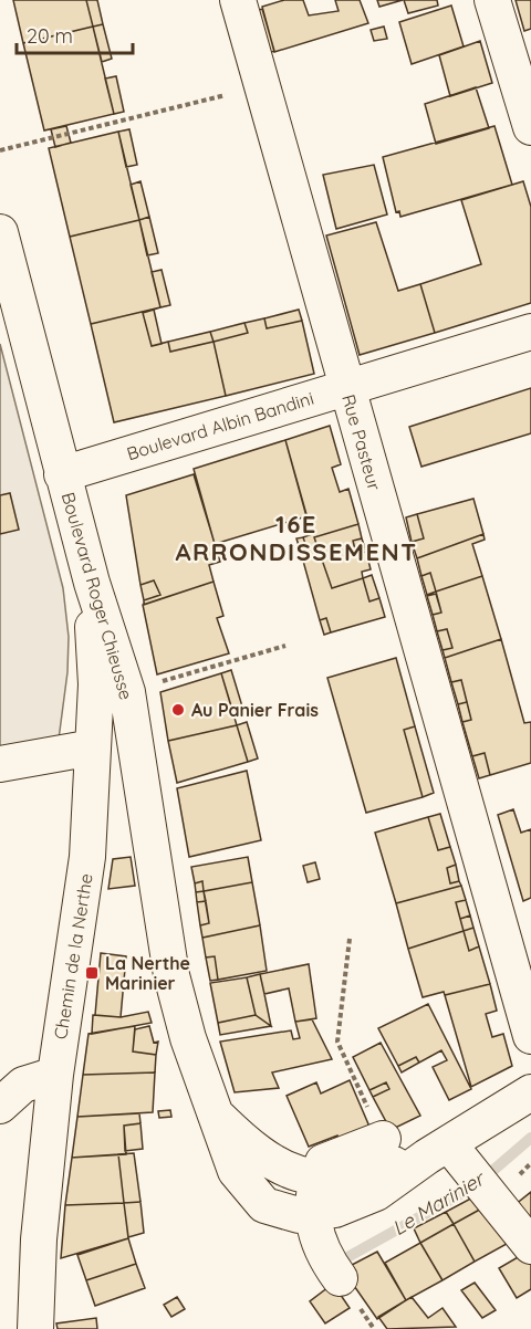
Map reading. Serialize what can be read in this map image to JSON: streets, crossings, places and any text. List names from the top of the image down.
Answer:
{
  "streets": {
    "street": [
      "Boulevard Albin Bandini",
      "Rue Pasteur",
      "Boulevard Roger Chieusse",
      "Chemin de la Nerthe"
    ]
  },
  "crossings": [
    ["Boulevard Albin Bandini", "Rue Pasteur"],
    ["Boulevard Albin Bandini", "Boulevard Roger Chieusse"],
    ["Boulevard Roger Chieusse", "Chemin de la Nerthe"]
  ],
  "districts": ["16E ARRONDISSEMENT"],
  "water": ["Le Marinier"],
  "places": {
    "other": ["Au Panier Frais"],
    "transit": ["La Nerthe Marinier"]
  },
  "scale_bar": "20 m"
}
